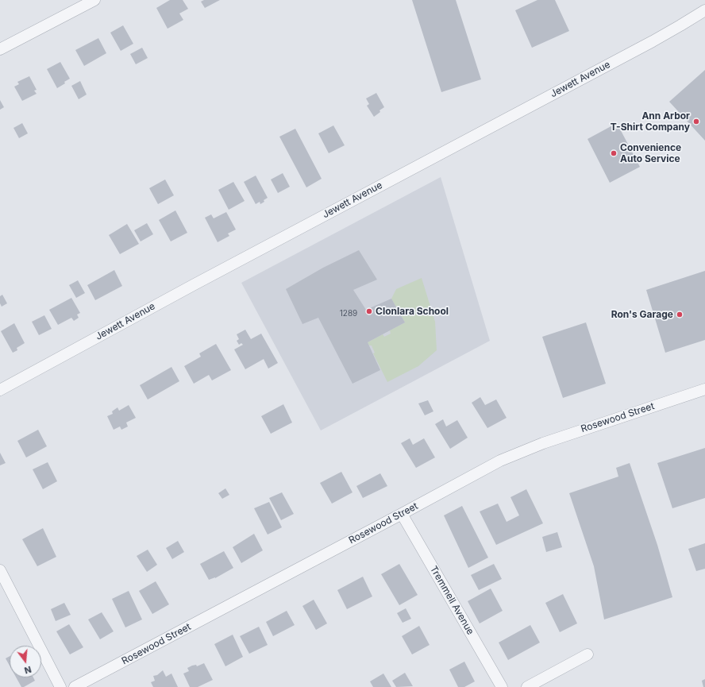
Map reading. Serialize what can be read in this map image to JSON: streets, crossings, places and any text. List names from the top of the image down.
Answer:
{
  "streets": {
    "street": ["Jewett Avenue", "Rosewood Street", "Tremmell Avenue"]
  },
  "crossings": [
    ["Rosewood Street", "Tremmell Avenue"]
  ],
  "places": [
    "Ann Arbor T-Shirt Company",
    "Convenience Auto Service",
    "Clonlara School",
    "Ron's Garage"
  ],
  "house_numbers": ["1289"],
  "north": "bottom"
}
